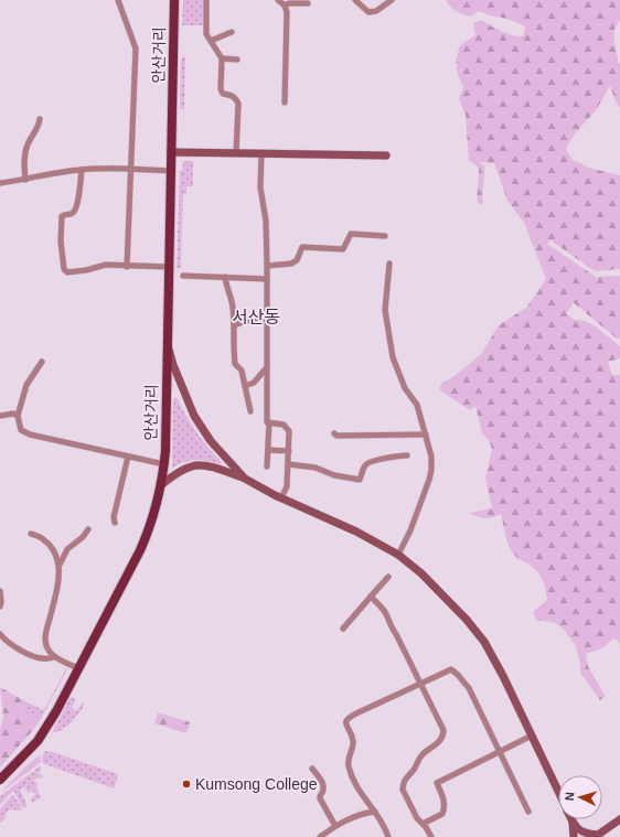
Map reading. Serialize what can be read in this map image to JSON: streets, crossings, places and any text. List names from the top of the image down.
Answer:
{
  "streets": {
    "main road": ["안산거리"]
  },
  "districts": ["서산동"],
  "places": ["Kumsong College"],
  "north": "left"
}
